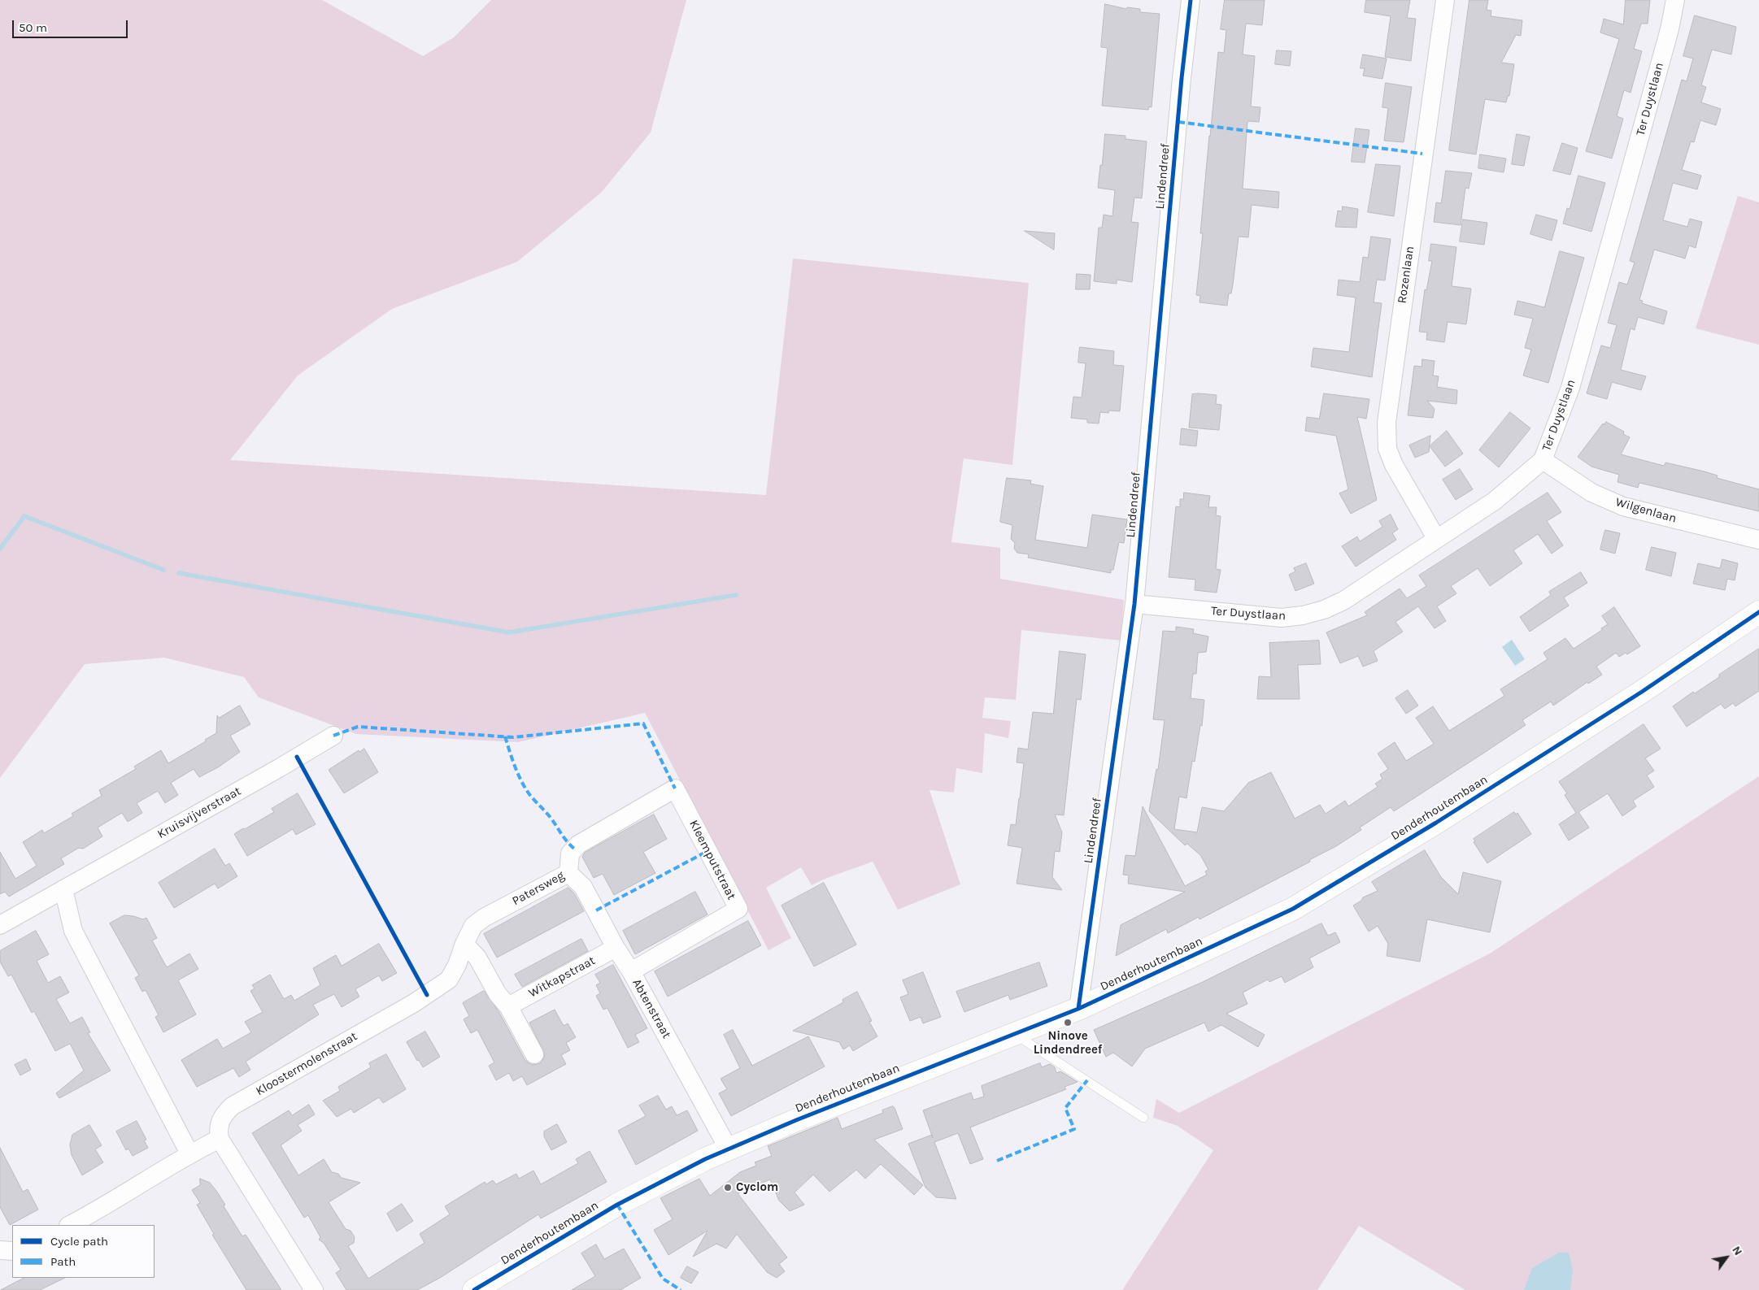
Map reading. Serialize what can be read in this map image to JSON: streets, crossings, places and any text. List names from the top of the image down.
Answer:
{
  "streets": {
    "street": [
      "Ter Duystlaan",
      "Lindendreef",
      "Rozenlaan",
      "Wilgenlaan",
      "Denderhoutembaan",
      "Kruisvijverstraat",
      "Kleemputstraat",
      "Patersweg",
      "Witkapstraat",
      "Abtenstraat",
      "Kloostermolenstraat"
    ]
  },
  "crossings": [
    ["Ter Duystlaan", "Lindendreef"],
    ["Ter Duystlaan", "Rozenlaan"],
    ["Ter Duystlaan", "Wilgenlaan"],
    ["Lindendreef", "Denderhoutembaan"],
    ["Denderhoutembaan", "Abtenstraat"],
    ["Kleemputstraat", "Patersweg"],
    ["Kleemputstraat", "Abtenstraat"],
    ["Patersweg", "Abtenstraat"],
    ["Patersweg", "Kloostermolenstraat"],
    ["Witkapstraat", "Abtenstraat"]
  ],
  "places": ["Ninove Lindendreef", "Cyclom"],
  "legend": ["Cycle path", "Path"],
  "scale_bar": "50 m",
  "north": "top right"
}
